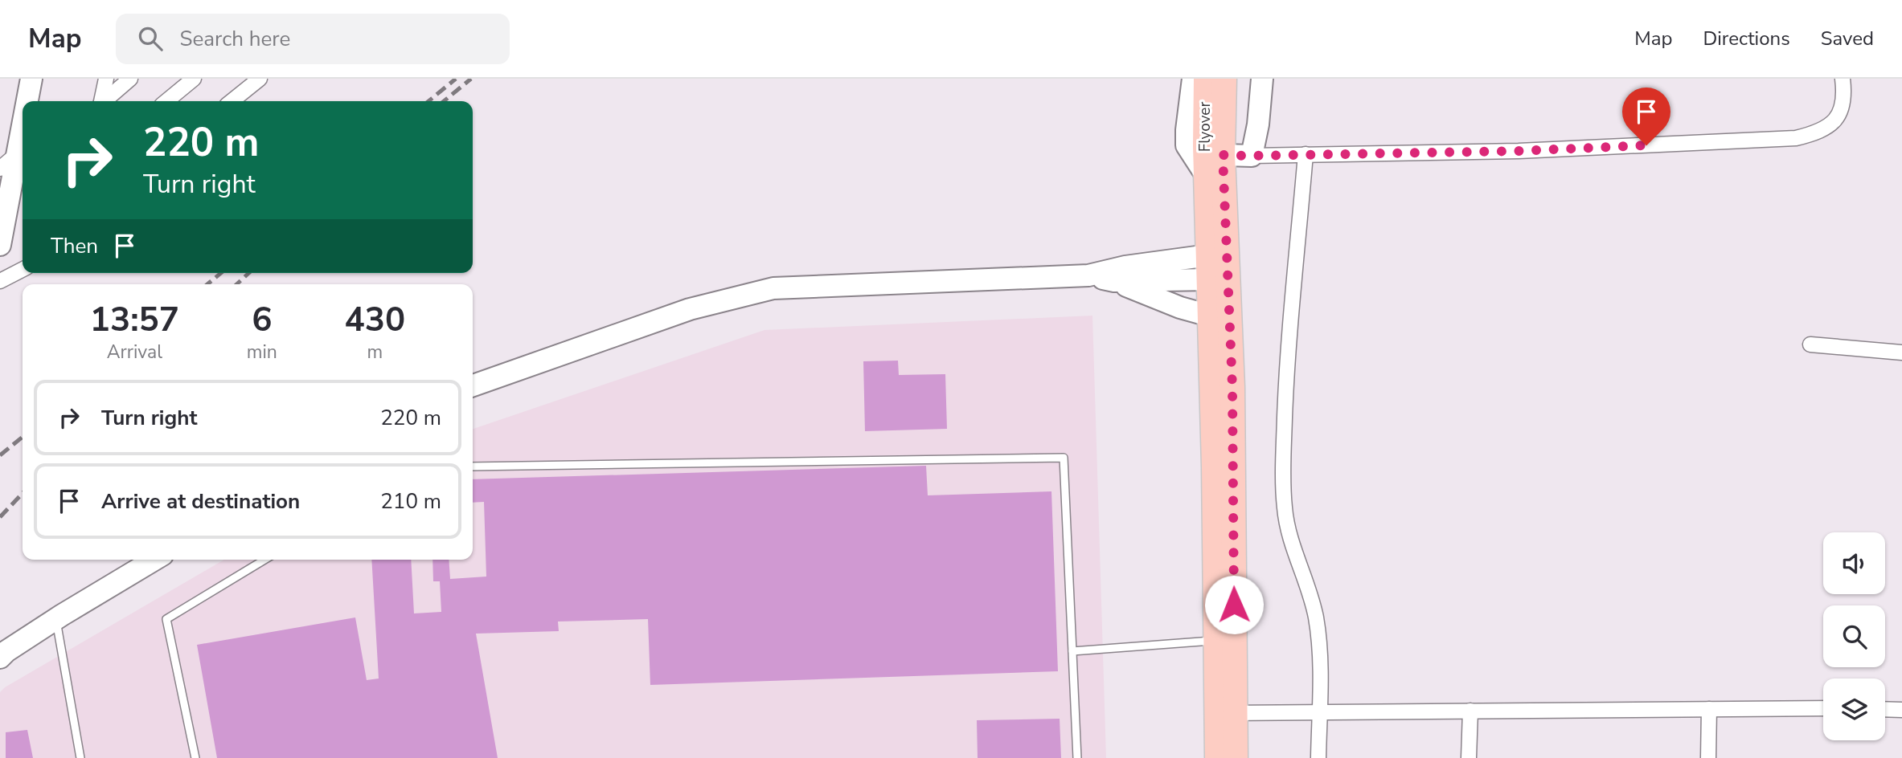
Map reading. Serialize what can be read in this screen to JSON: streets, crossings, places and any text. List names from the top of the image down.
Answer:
{
  "streets": {
    "main road": ["Flyover"]
  },
  "page": {
    "header": "Map",
    "search": "Search here",
    "nav": ["Map", "Directions", "Saved"],
    "turn": ["220 m", "Turn right"],
    "then": "Then",
    "eta": [
      "13:57",
      "Arrival",
      "6",
      "min",
      "430",
      "m"
    ],
    "list": [
      {
        "name": "Turn right",
        "value": "220 m"
      },
      {
        "name": "Arrive at destination",
        "value": "210 m"
      }
    ]
  }
}
